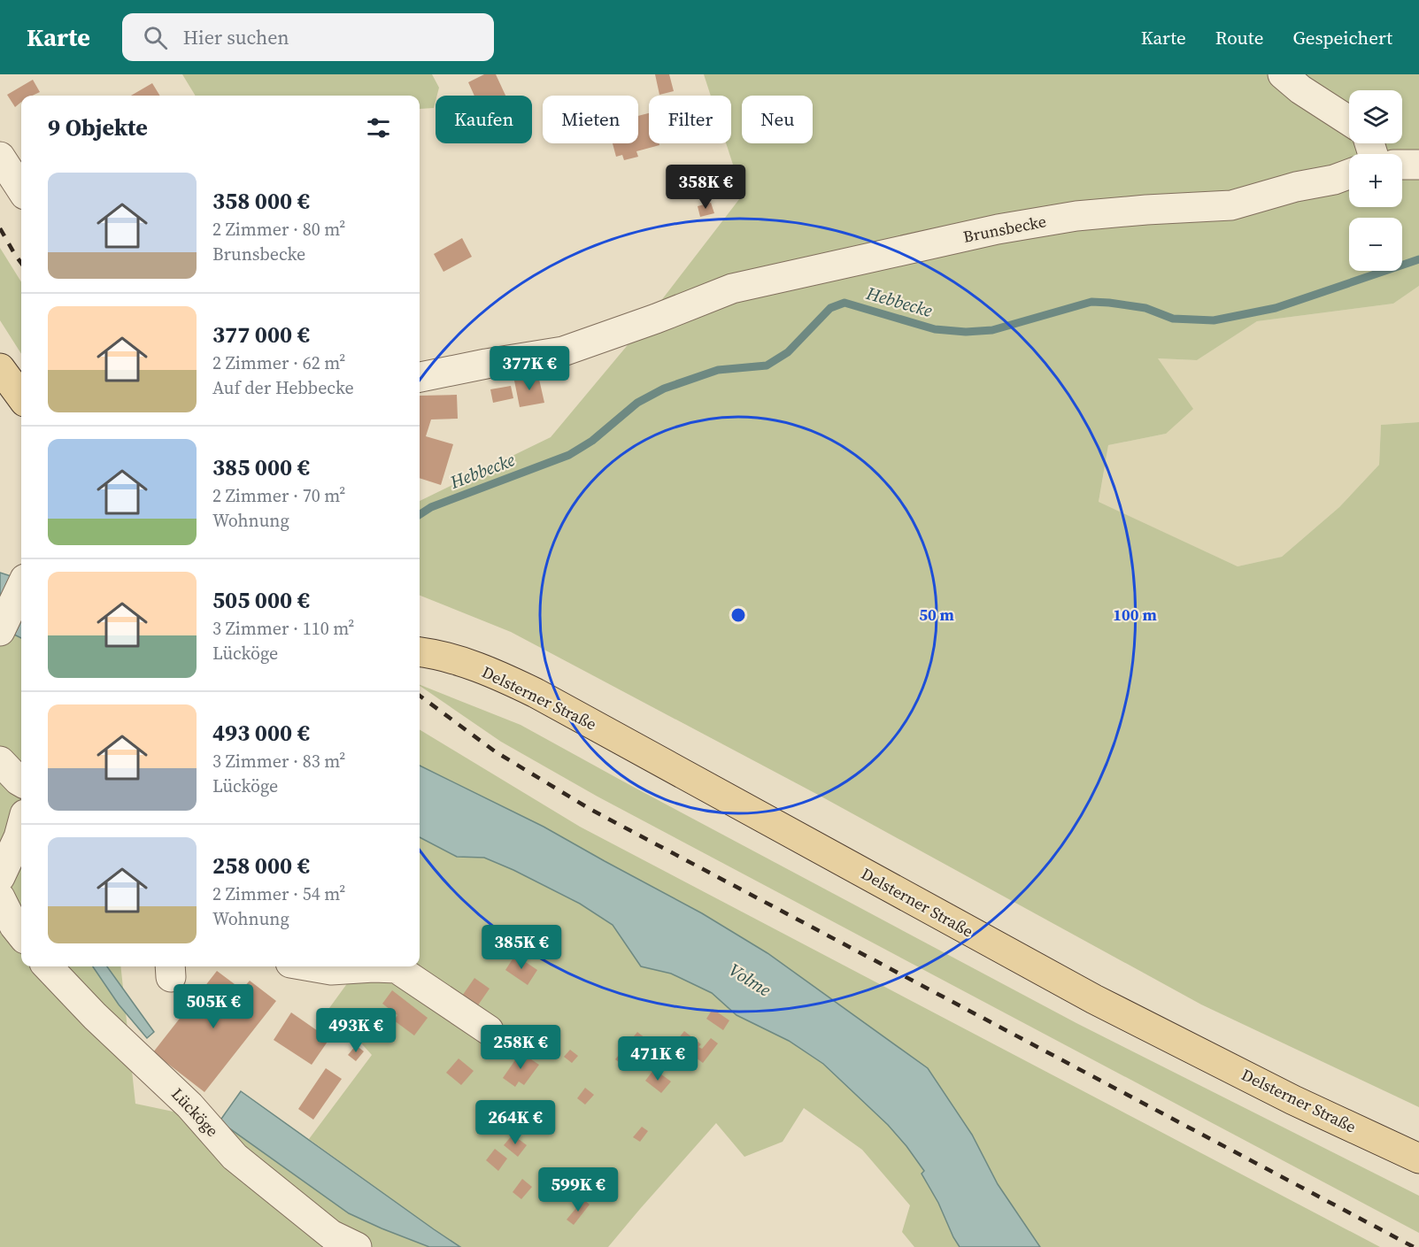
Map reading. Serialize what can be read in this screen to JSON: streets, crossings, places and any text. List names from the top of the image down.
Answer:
{
  "streets": {
    "main road": ["Delsterner Straße"],
    "street": ["Brunsbecke", "Lücköge"]
  },
  "water": ["Hebbecke", "Volme"],
  "page": {
    "header": "Karte",
    "search": "Hier suchen",
    "nav": ["Karte", "Route", "Gespeichert"],
    "map_buttons": ["+", "−"],
    "chip": [
      "Kaufen",
      "Mieten",
      "Filter",
      "Neu"
    ],
    "heading": "9 Objekte",
    "list": [
      {
        "name": "358 000 €",
        "note": "2 Zimmer · 80 m² · Brunsbecke"
      },
      {
        "name": "377 000 €",
        "note": "2 Zimmer · 62 m² · Auf der Hebbecke"
      },
      {
        "name": "385 000 €",
        "note": "2 Zimmer · 70 m² · Wohnung"
      },
      {
        "name": "505 000 €",
        "note": "3 Zimmer · 110 m² · Lücköge"
      },
      {
        "name": "493 000 €",
        "note": "3 Zimmer · 83 m² · Lücköge"
      },
      {
        "name": "258 000 €",
        "note": "2 Zimmer · 54 m² · Wohnung"
      }
    ],
    "price": [
      "358K €",
      "377K €",
      "385K €",
      "505K €",
      "493K €",
      "258K €",
      "471K €",
      "264K €",
      "599K €"
    ]
  },
  "rings": ["50 m", "100 m"]
}
